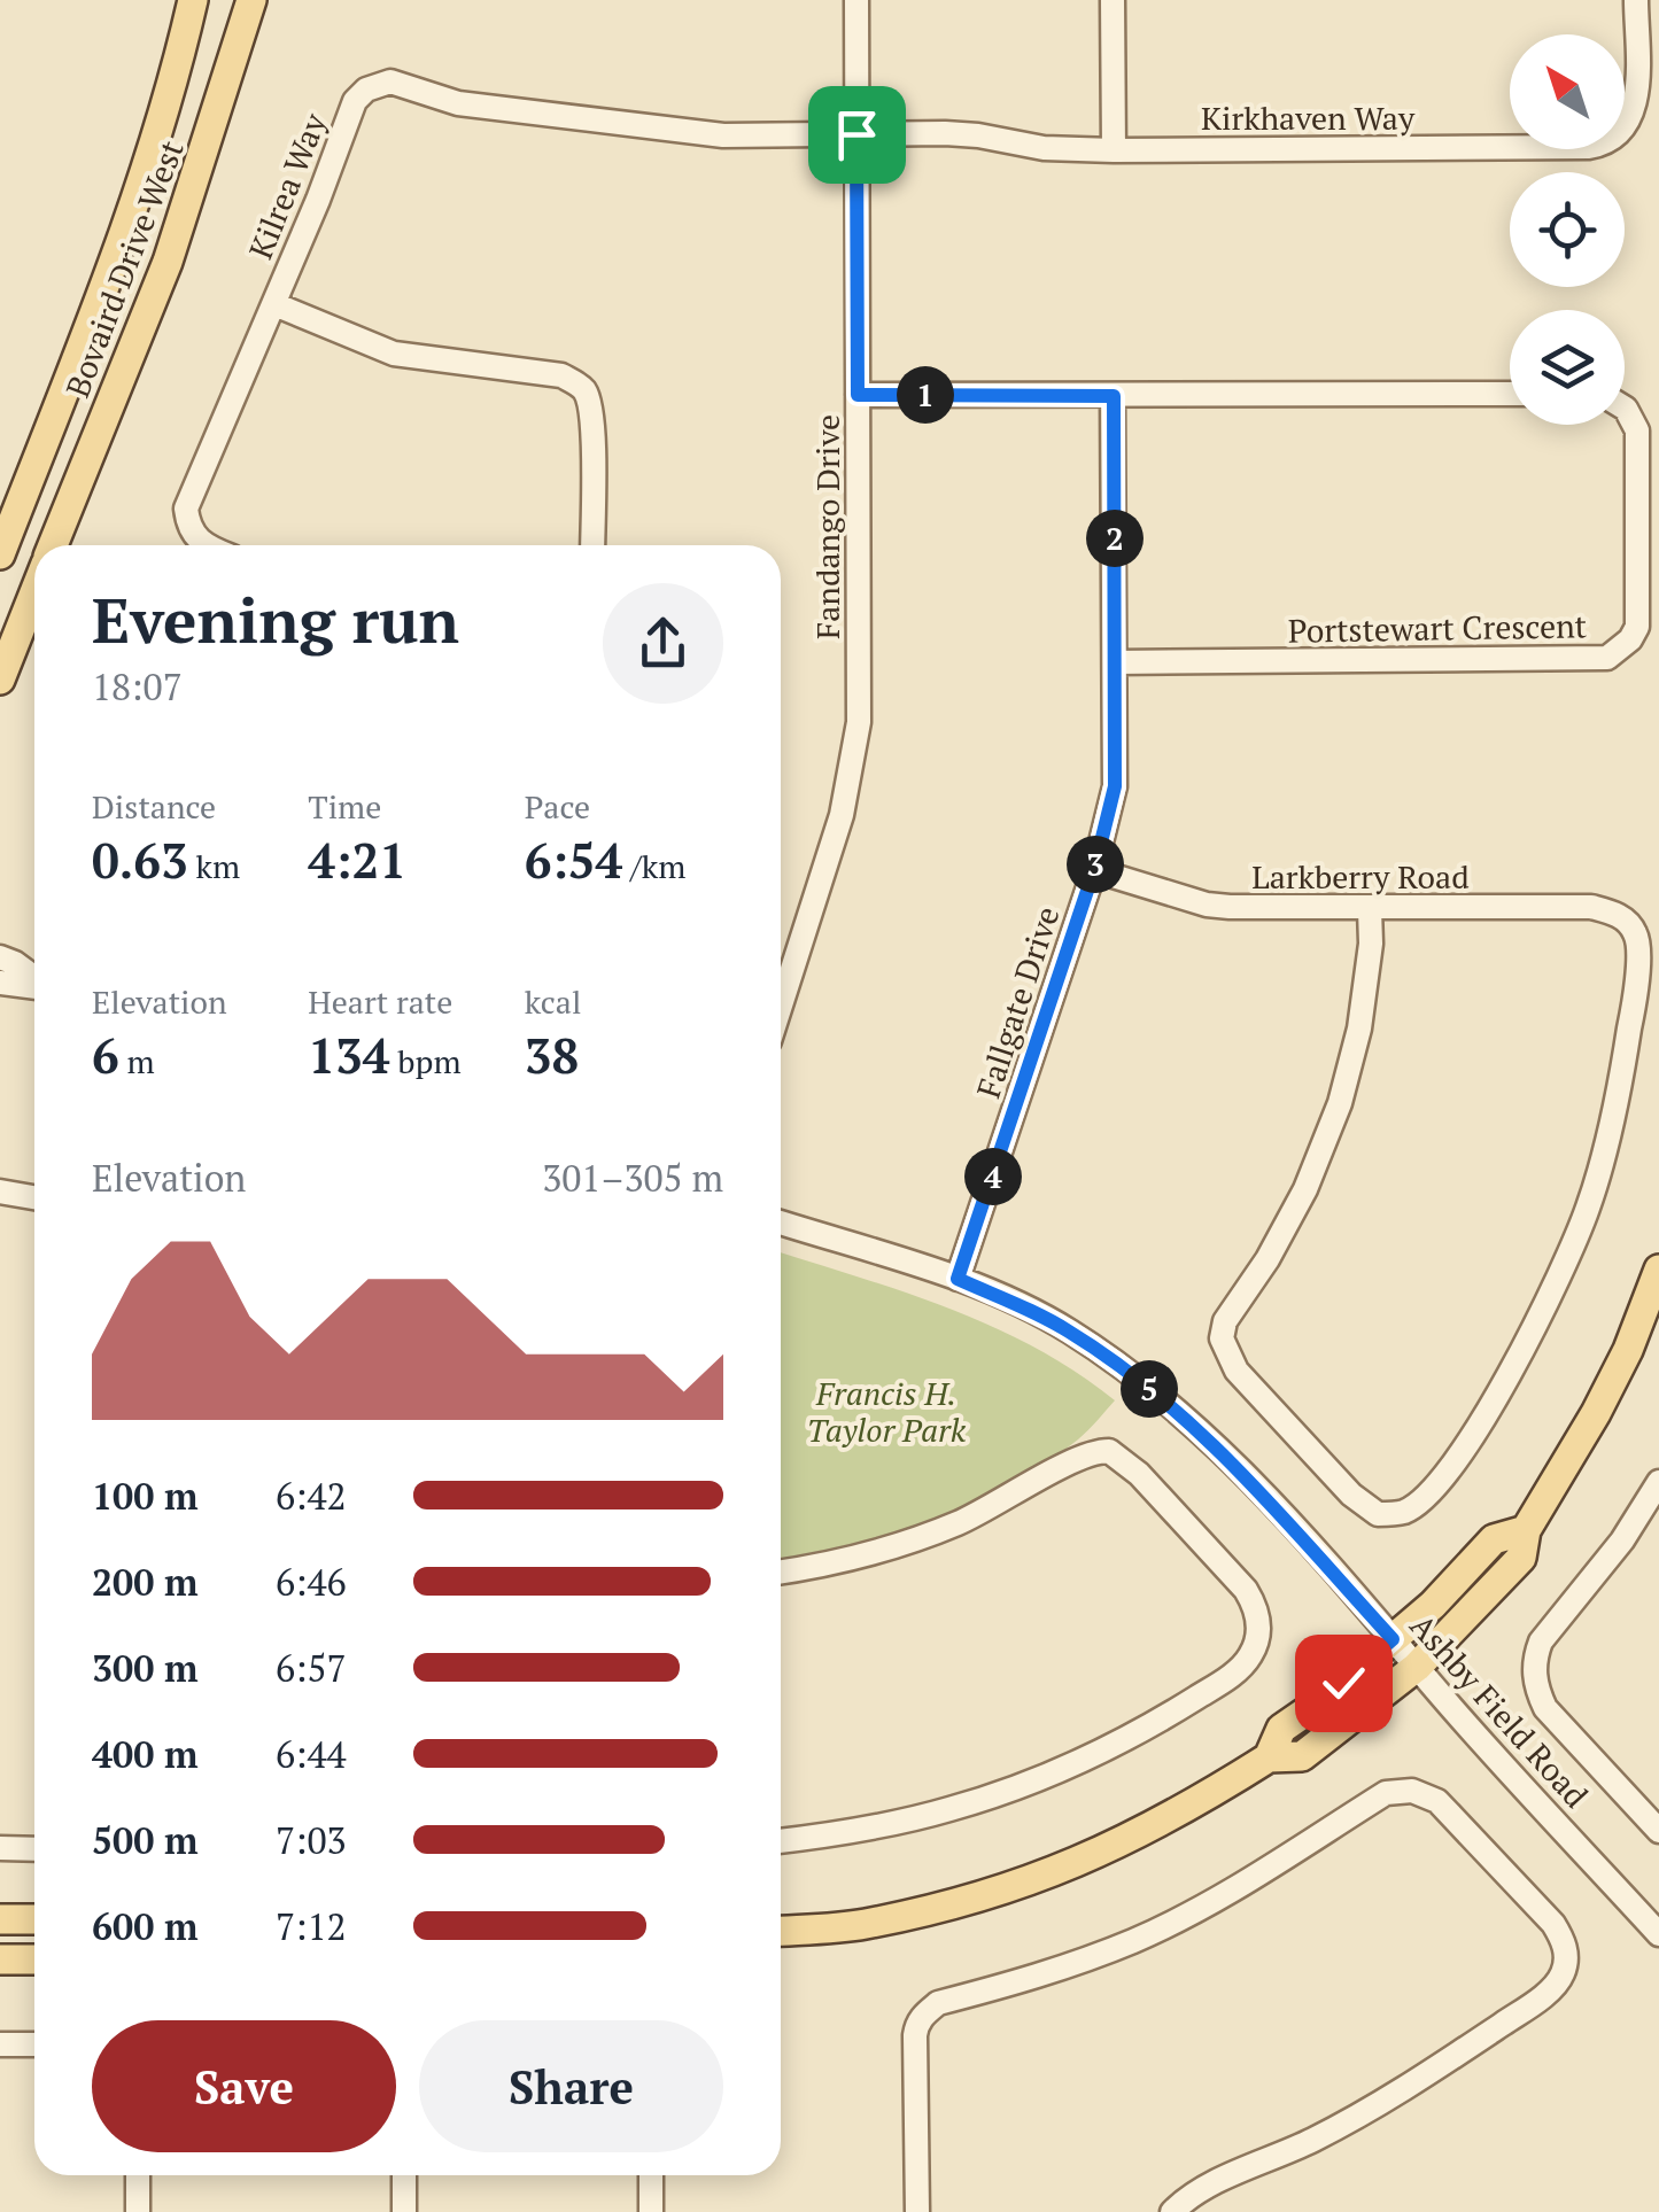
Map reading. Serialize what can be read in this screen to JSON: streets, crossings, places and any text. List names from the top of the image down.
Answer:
{
  "streets": {
    "main road": ["Bovaird Drive West"],
    "street": [
      "Kirkhaven Way",
      "Kilrea Way",
      "Fandango Drive",
      "Portstewart Crescent",
      "Larkberry Road",
      "Fallgate Drive",
      "Ashby Field Road"
    ]
  },
  "crossings": [
    ["Kirkhaven Way", "Kilrea Way"],
    ["Kirkhaven Way", "Fandango Drive"],
    ["Kilrea Way", "Fandango Drive"],
    ["Portstewart Crescent", "Fallgate Drive"],
    ["Larkberry Road", "Fallgate Drive"],
    ["Fallgate Drive", "Ashby Field Road"]
  ],
  "parks": ["Francis H. Taylor Park"],
  "north": "top left",
  "page": {
    "pins": [
      "1",
      "2",
      "3",
      "4",
      "5"
    ],
    "heading": ["Evening run", "18:07"],
    "stats": [
      ["Distance", "0.63 km"],
      ["Time", "4:21"],
      ["Pace", "6:54 /km"],
      ["Elevation", "6 m"],
      ["Heart rate", "134 bpm"],
      ["kcal", "38"]
    ],
    "chart": ["Elevation", "301–305 m"],
    "list": [
      {
        "name": "100 m",
        "note": "6:42"
      },
      {
        "name": "200 m",
        "note": "6:46"
      },
      {
        "name": "300 m",
        "note": "6:57"
      },
      {
        "name": "400 m",
        "note": "6:44"
      },
      {
        "name": "500 m",
        "note": "7:03"
      },
      {
        "name": "600 m",
        "note": "7:12"
      }
    ],
    "buttons": ["Save", "Share"]
  }
}
